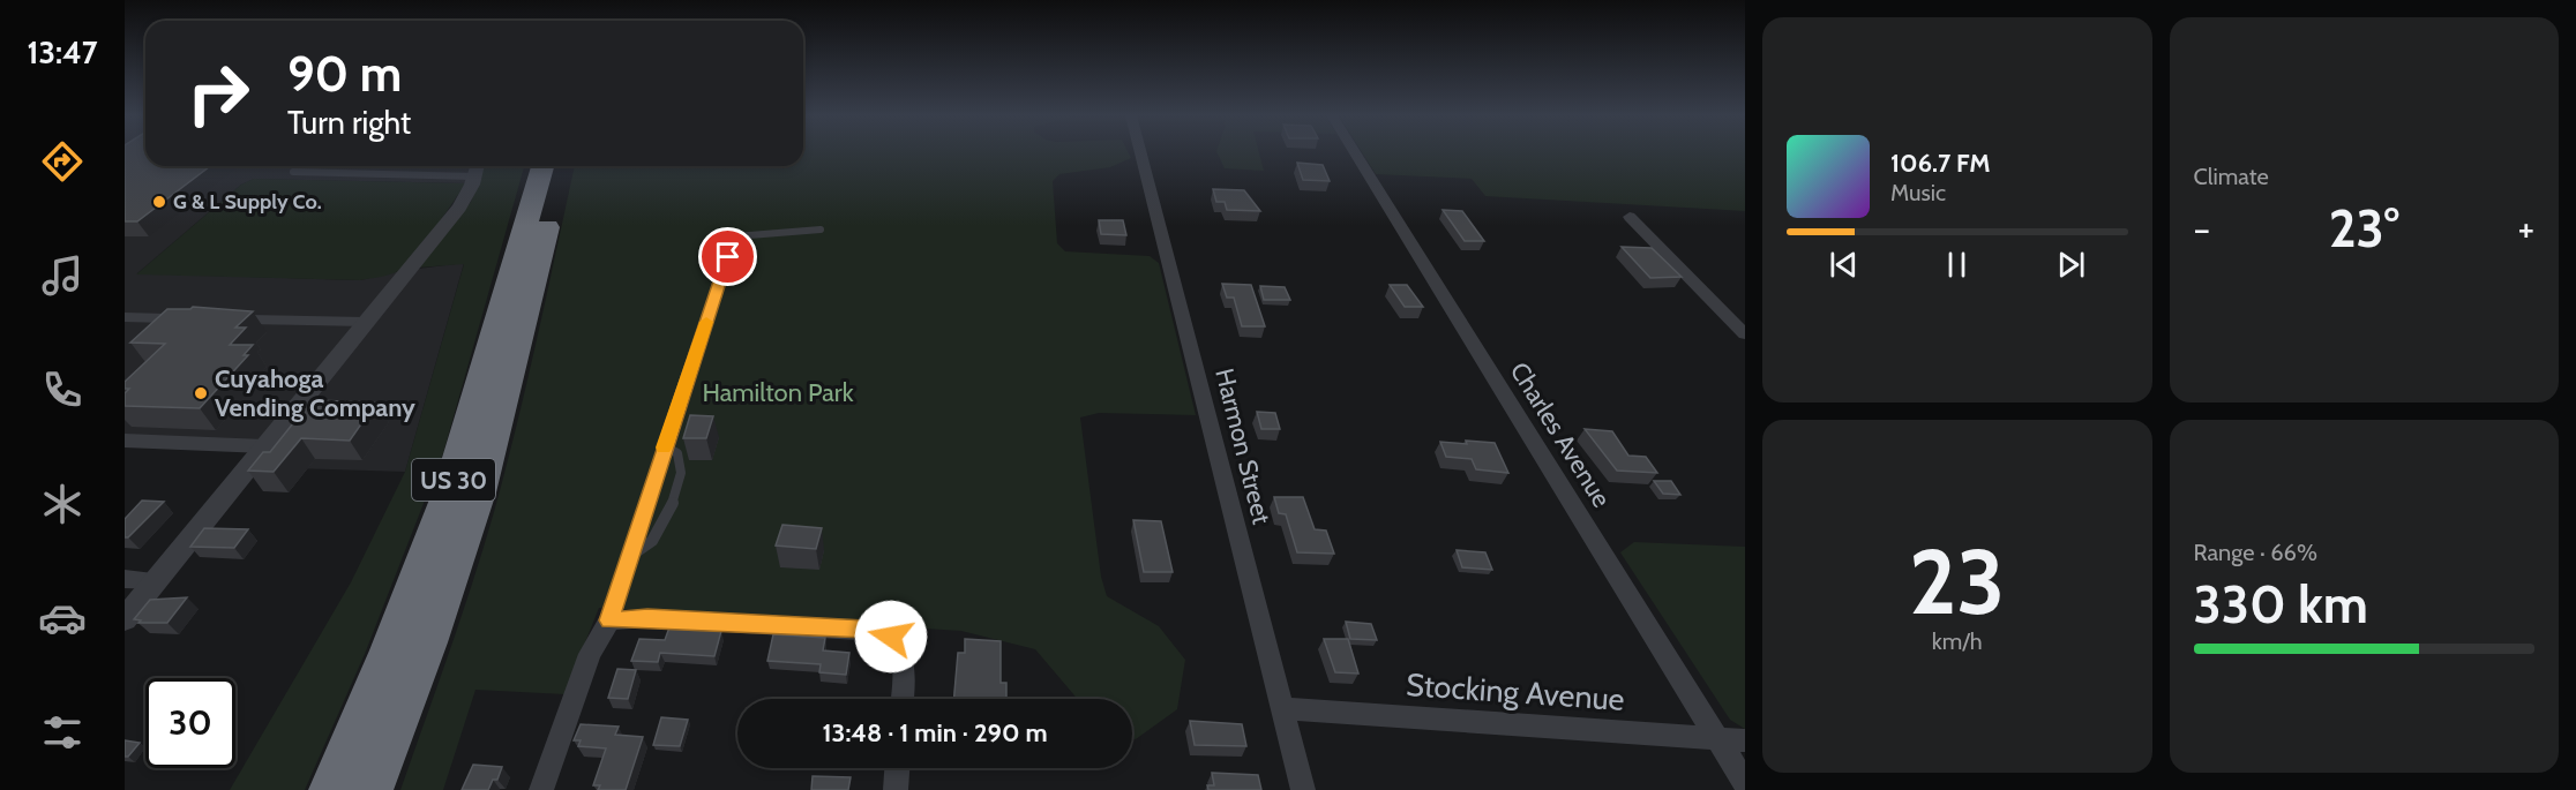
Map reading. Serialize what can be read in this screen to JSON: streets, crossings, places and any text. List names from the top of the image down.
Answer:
{
  "streets": {
    "highway": ["US 30"],
    "street": ["Charles Avenue", "Harmon Street", "Stocking Avenue"]
  },
  "crossings": [
    ["Charles Avenue", "Stocking Avenue"],
    ["Harmon Street", "Stocking Avenue"]
  ],
  "parks": ["Hamilton Park"],
  "places": ["G & L Supply Co.", "Cuyahoga Vending Company"],
  "page": {
    "tabs": "13:47",
    "tile": [
      "Climate",
      ["23", "km/h"],
      ["Range · 66%", "330 km"]
    ],
    "turn": ["90 m", "Turn right"],
    "song": ["106.7 FM", "Music"],
    "heat": ["−", "23°", "+"],
    "limit": "30",
    "trip": "13:48 · 1 min · 290 m"
  }
}
